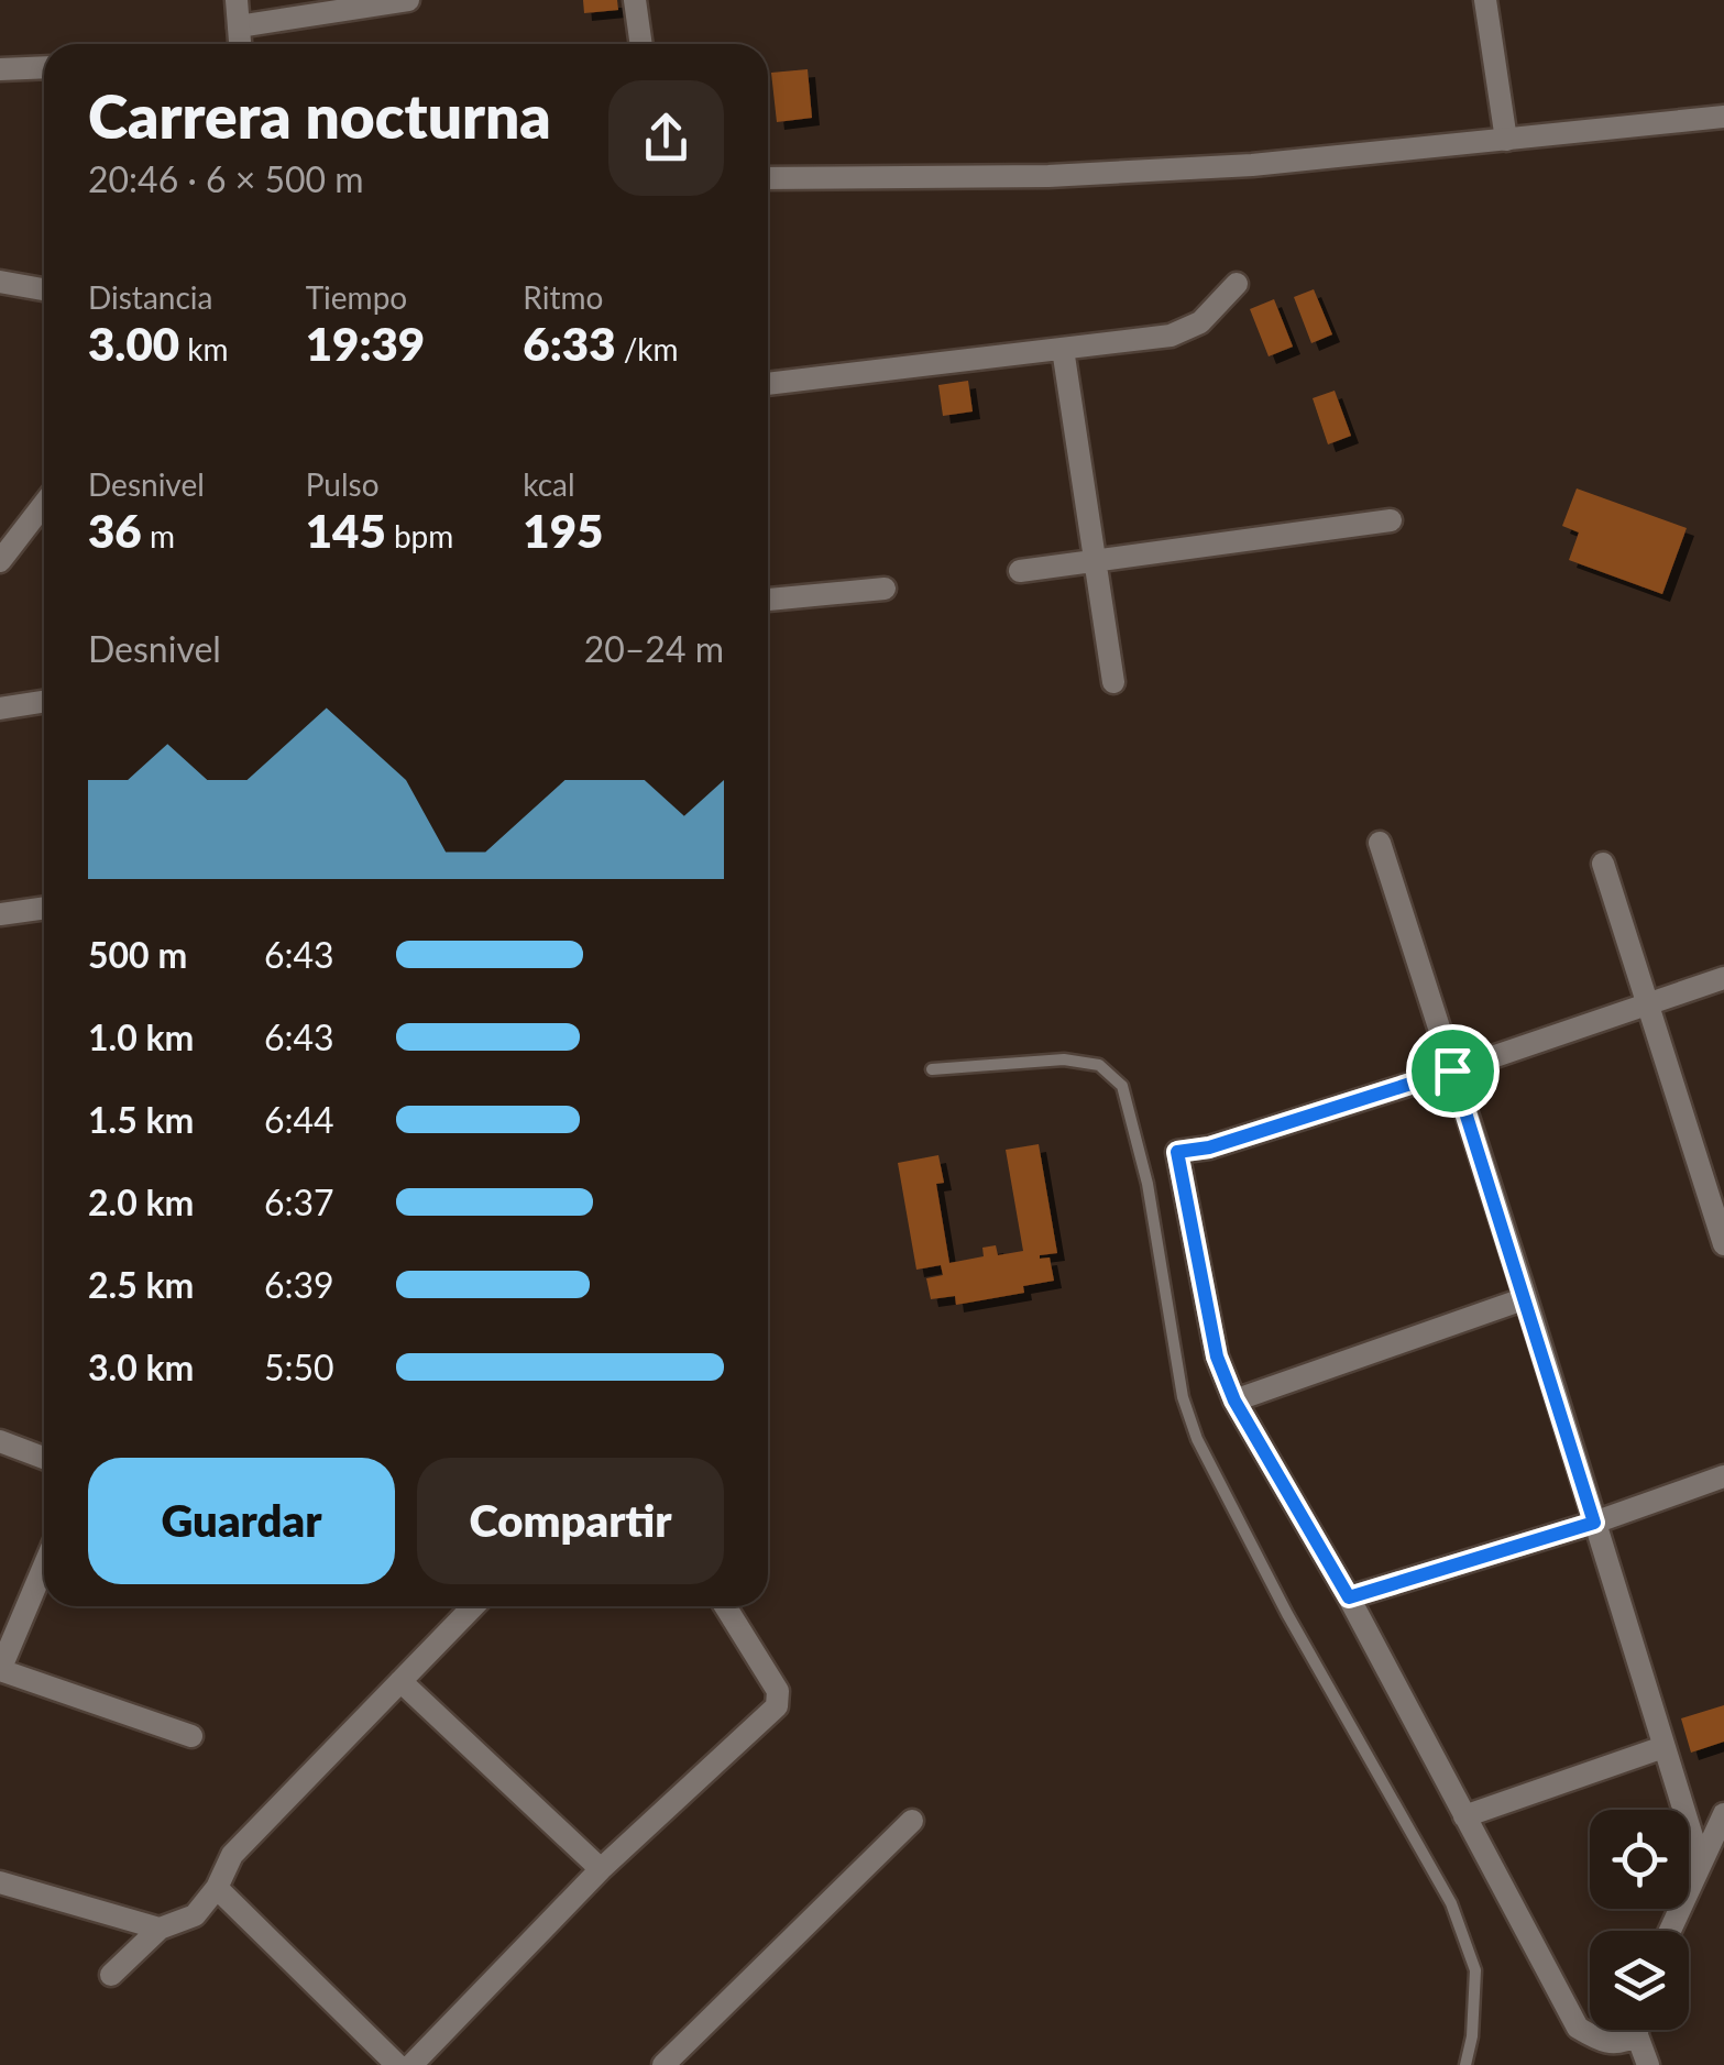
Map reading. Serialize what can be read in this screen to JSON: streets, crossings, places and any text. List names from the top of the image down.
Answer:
{
  "page": {
    "heading": ["Carrera nocturna", "20:46 · 6 × 500 m"],
    "stats": [
      ["Distancia", "3.00 km"],
      ["Tiempo", "19:39"],
      ["Ritmo", "6:33 /km"],
      ["Desnivel", "36 m"],
      ["Pulso", "145 bpm"],
      ["kcal", "195"]
    ],
    "chart": ["Desnivel", "20–24 m"],
    "list": [
      {
        "name": "500 m",
        "note": "6:43"
      },
      {
        "name": "1.0 km",
        "note": "6:43"
      },
      {
        "name": "1.5 km",
        "note": "6:44"
      },
      {
        "name": "2.0 km",
        "note": "6:37"
      },
      {
        "name": "2.5 km",
        "note": "6:39"
      },
      {
        "name": "3.0 km",
        "note": "5:50"
      }
    ],
    "buttons": ["Guardar", "Compartir"]
  }
}
